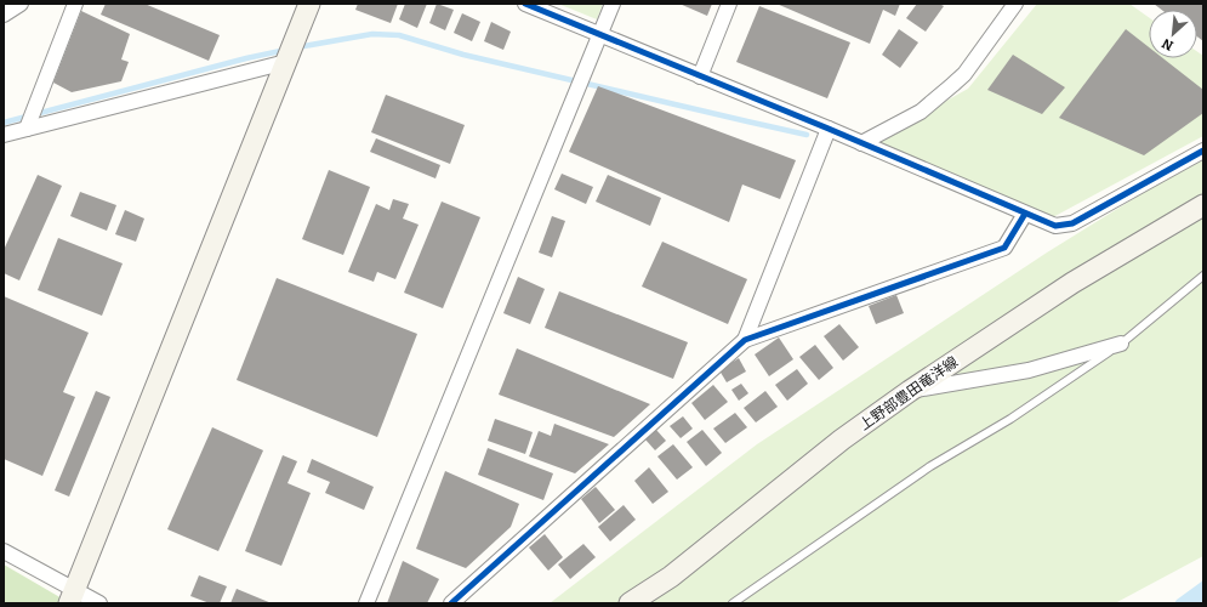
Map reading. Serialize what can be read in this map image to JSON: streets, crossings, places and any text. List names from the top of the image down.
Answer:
{
  "streets": {
    "main road": ["上野部豊田竜洋線"]
  },
  "north": "bottom left"
}
